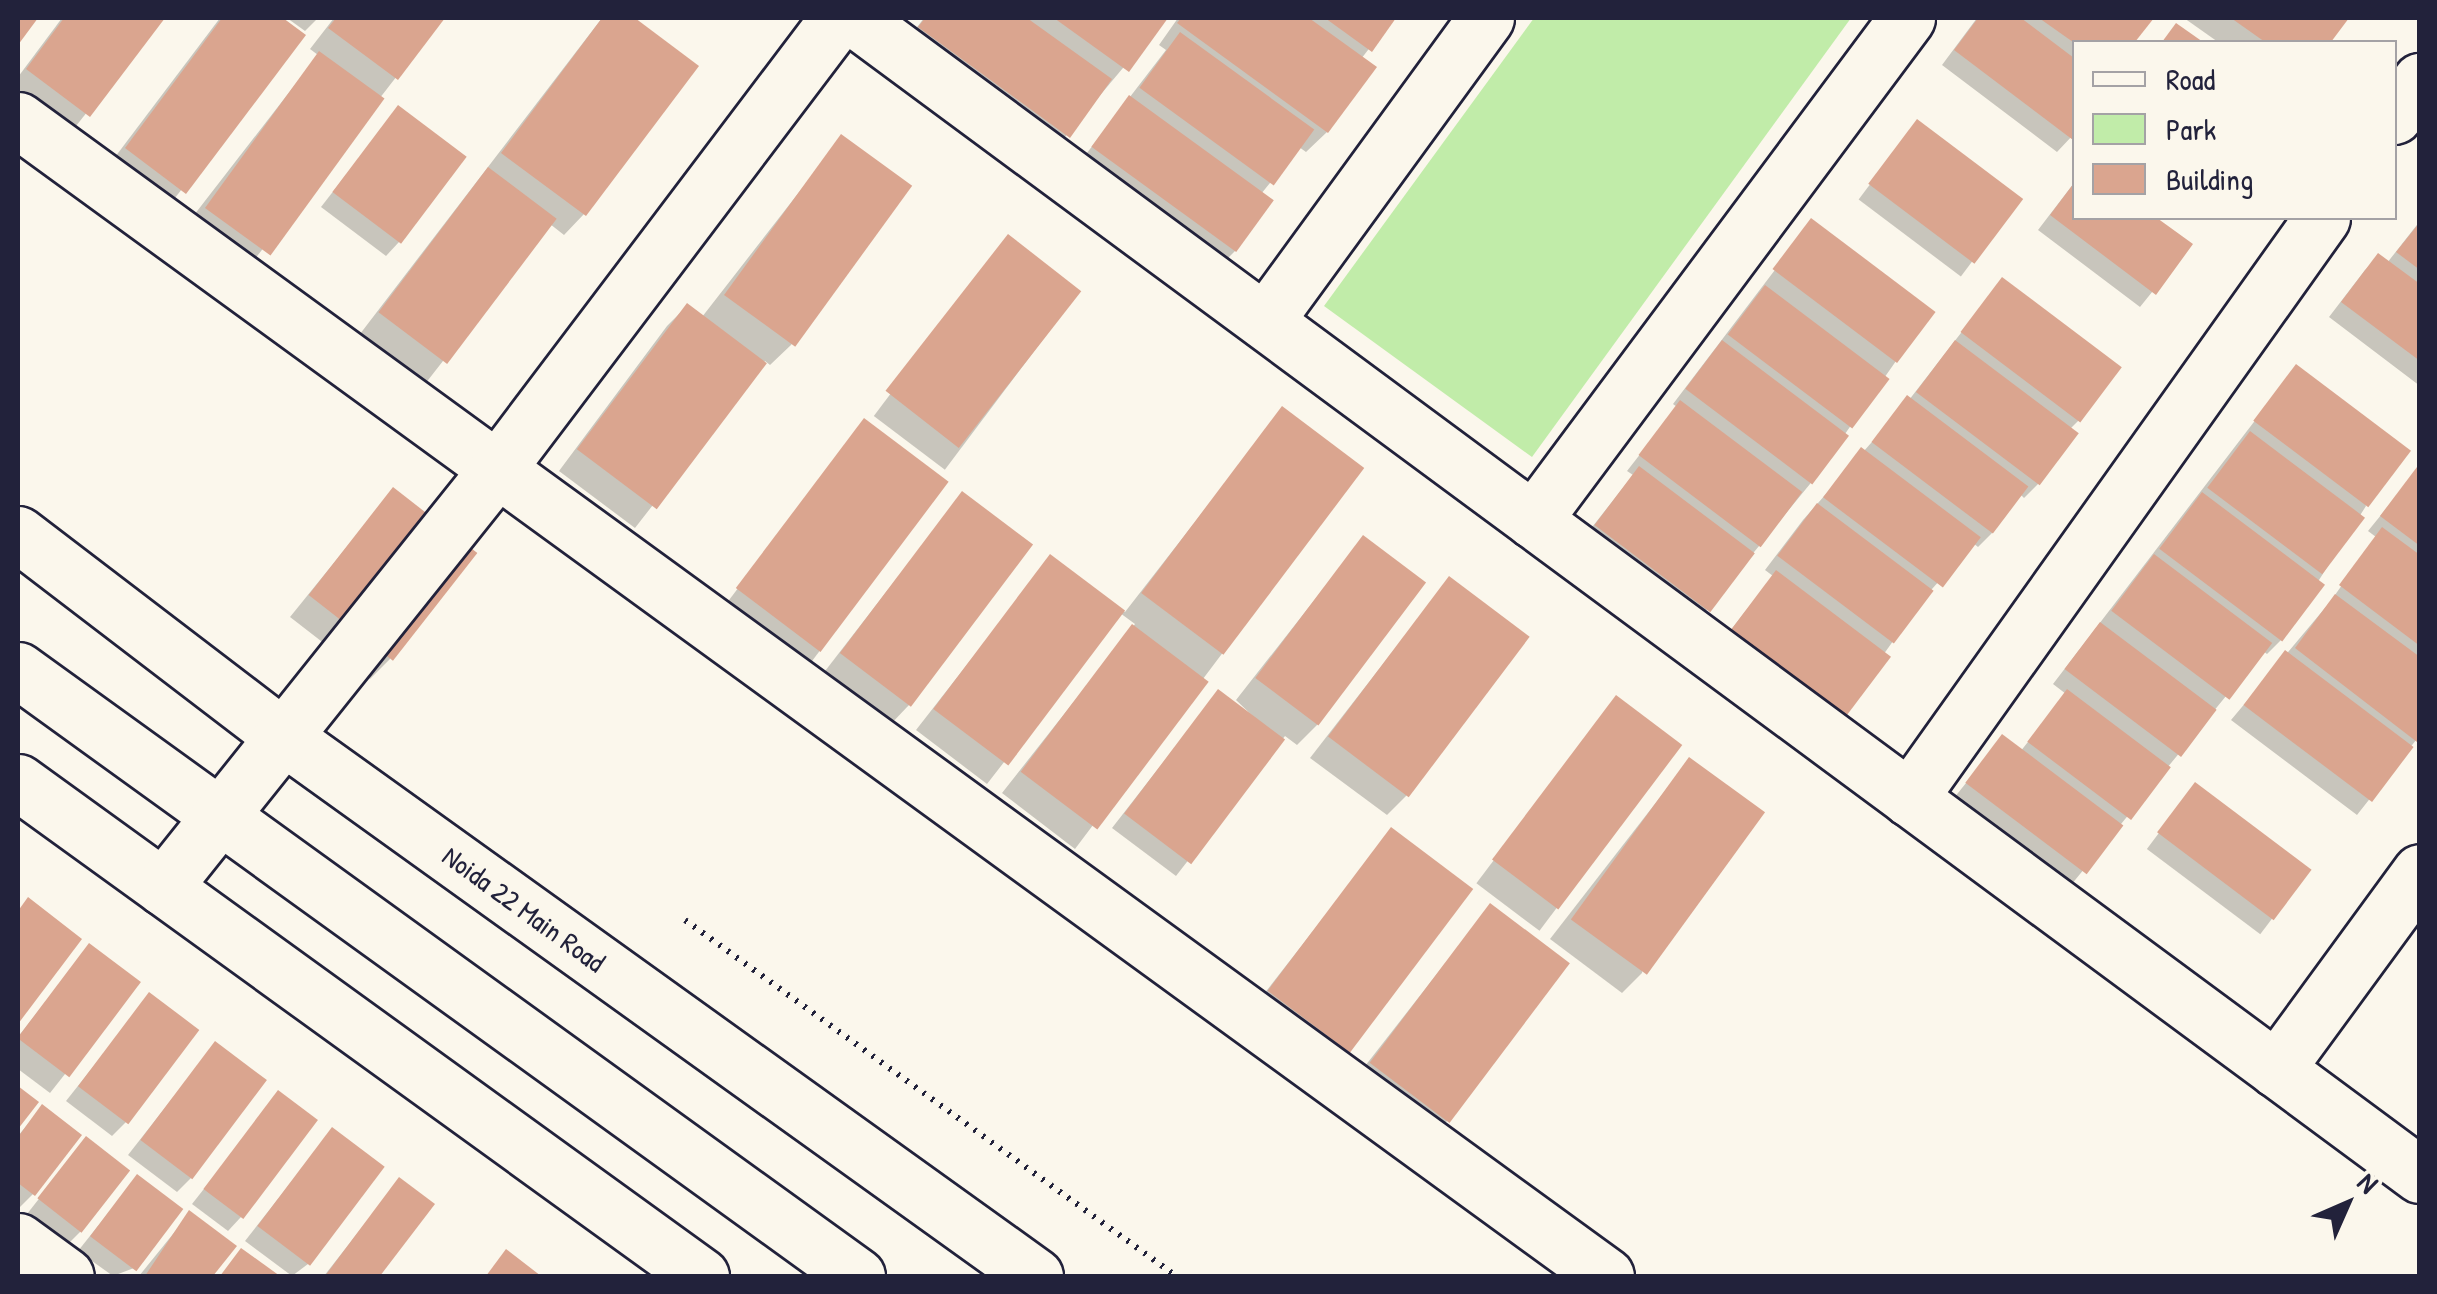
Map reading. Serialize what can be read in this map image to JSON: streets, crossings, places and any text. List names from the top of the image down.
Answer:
{
  "streets": {
    "street": ["Noida 22 Main Road"]
  },
  "legend": ["Road", "Park", "Building"],
  "north": "top right"
}
